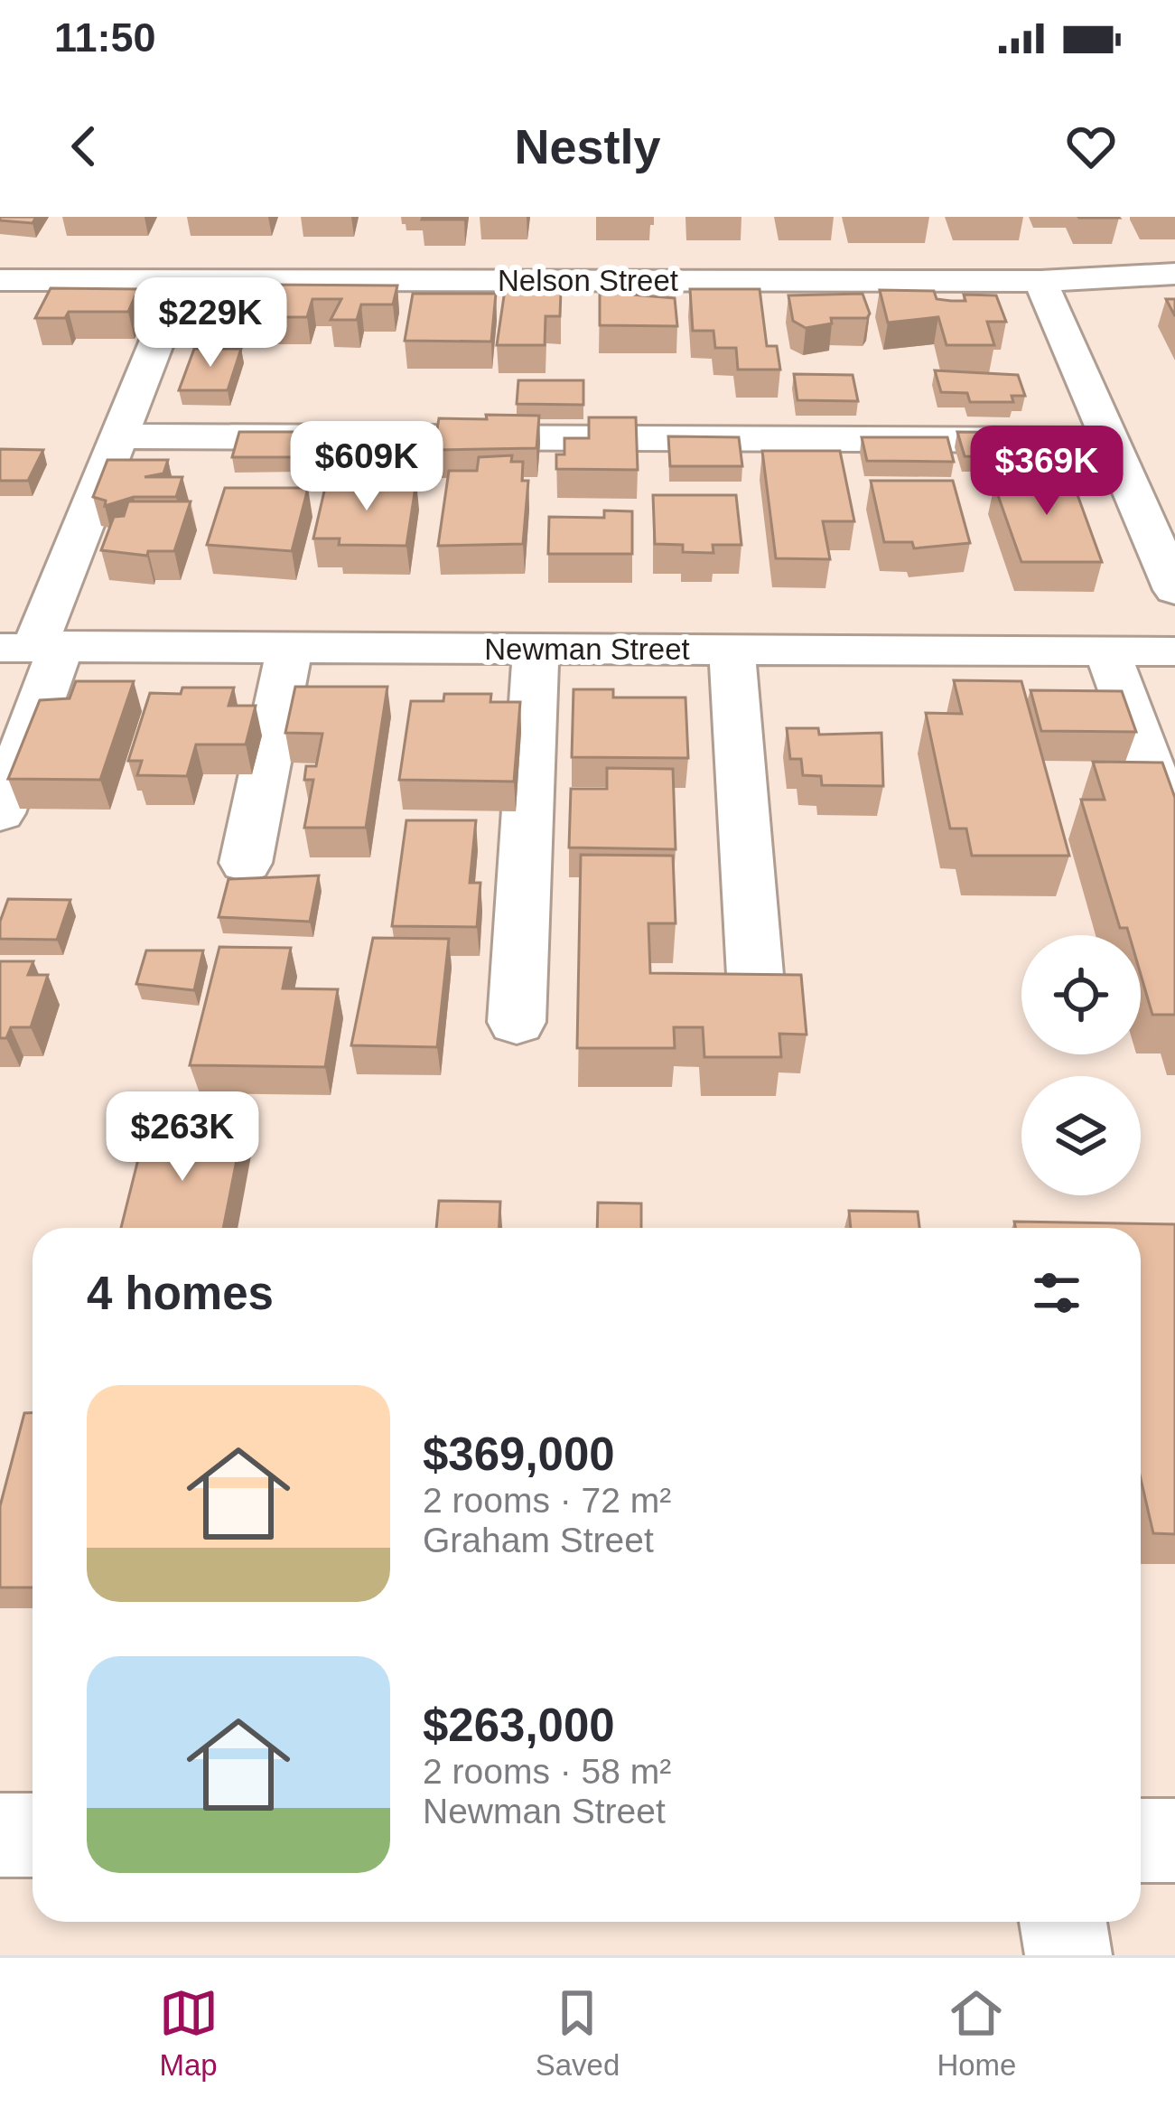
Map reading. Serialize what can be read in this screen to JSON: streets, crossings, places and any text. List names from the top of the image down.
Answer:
{
  "streets": {
    "street": ["Nelson Street", "Newman Street"]
  },
  "page": {
    "status": "11:50",
    "header": "Nestly",
    "price": [
      "$229K",
      "$609K",
      "$369K",
      "$263K"
    ],
    "heading": "4 homes",
    "list": [
      {
        "name": "$369,000",
        "note": "2 rooms · 72 m² · Graham Street"
      },
      {
        "name": "$263,000",
        "note": "2 rooms · 58 m² · Newman Street"
      }
    ],
    "tabs": ["Map", "Saved", "Home"]
  }
}
